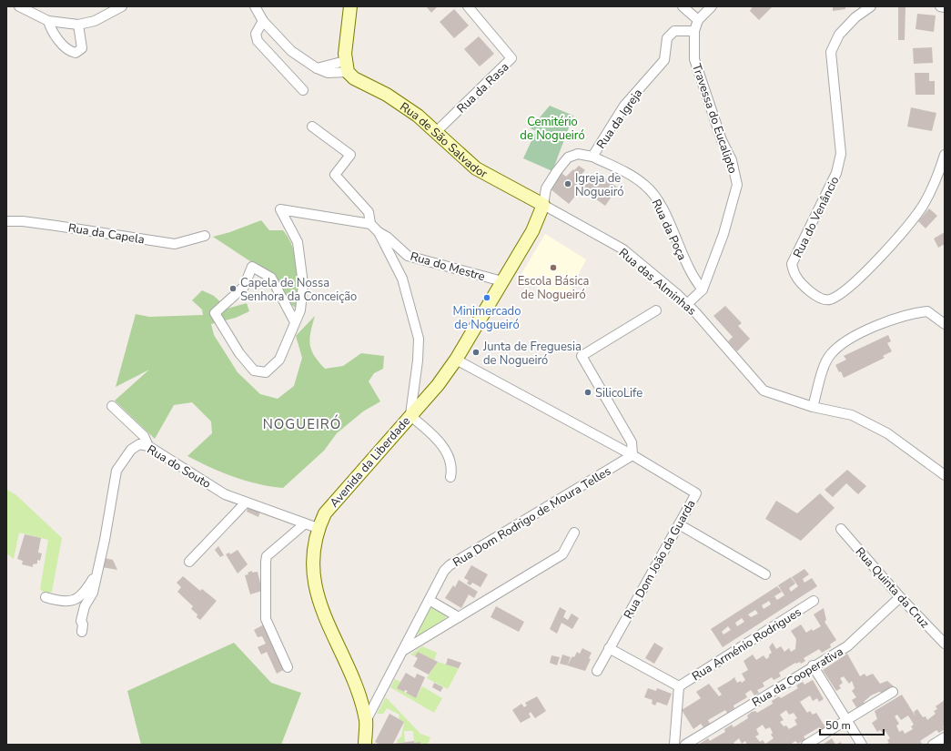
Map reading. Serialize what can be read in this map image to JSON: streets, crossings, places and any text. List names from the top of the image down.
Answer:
{
  "streets": {
    "street": [
      "Rua da Rasa",
      "Rua da Igreja",
      "Travessa do Eucalipto",
      "Rua de São Salvador",
      "Rua do Venâncio",
      "Rua da Poça",
      "Rua da Capela",
      "Rua do Mestre",
      "Rua das Alminhas",
      "Avenida da Liberdade",
      "Rua do Souto",
      "Rua Dom Rodrigo de Moura Telles",
      "Rua Dom João da Guarda",
      "Rua Quinta da Cruz",
      "Rua Arménio Rodrigues",
      "Rua da Cooperativa"
    ]
  },
  "crossings": [
    ["Rua da Rasa", "Rua de São Salvador"],
    ["Rua da Igreja", "Travessa do Eucalipto"],
    ["Rua da Igreja", "Rua de São Salvador"],
    ["Rua da Igreja", "Rua da Poça"],
    ["Rua da Igreja", "Rua das Alminhas"],
    ["Rua da Igreja", "Avenida da Liberdade"],
    ["Travessa do Eucalipto", "Rua da Poça"],
    ["Travessa do Eucalipto", "Rua das Alminhas"],
    ["Rua de São Salvador", "Rua das Alminhas"],
    ["Rua de São Salvador", "Avenida da Liberdade"],
    ["Rua do Mestre", "Avenida da Liberdade"],
    ["Rua das Alminhas", "Avenida da Liberdade"],
    ["Avenida da Liberdade", "Rua do Souto"],
    ["Avenida da Liberdade", "Rua Dom Rodrigo de Moura Telles"],
    ["Rua Dom Rodrigo de Moura Telles", "Rua Dom João da Guarda"],
    ["Rua Quinta da Cruz", "Rua da Cooperativa"]
  ],
  "districts": ["NOGUEIRÓ"],
  "parks": ["Cemitério de Nogueiró"],
  "places": [
    "Igreja de Nogueiró",
    "Escola Básica de Nogueiró",
    "Capela de Nossa Senhora da Conceição",
    "Minimercado de Nogueiró",
    "Junta de Freguesia de Nogueiró",
    "SilicoLife"
  ],
  "scale_bar": "50 m"
}
